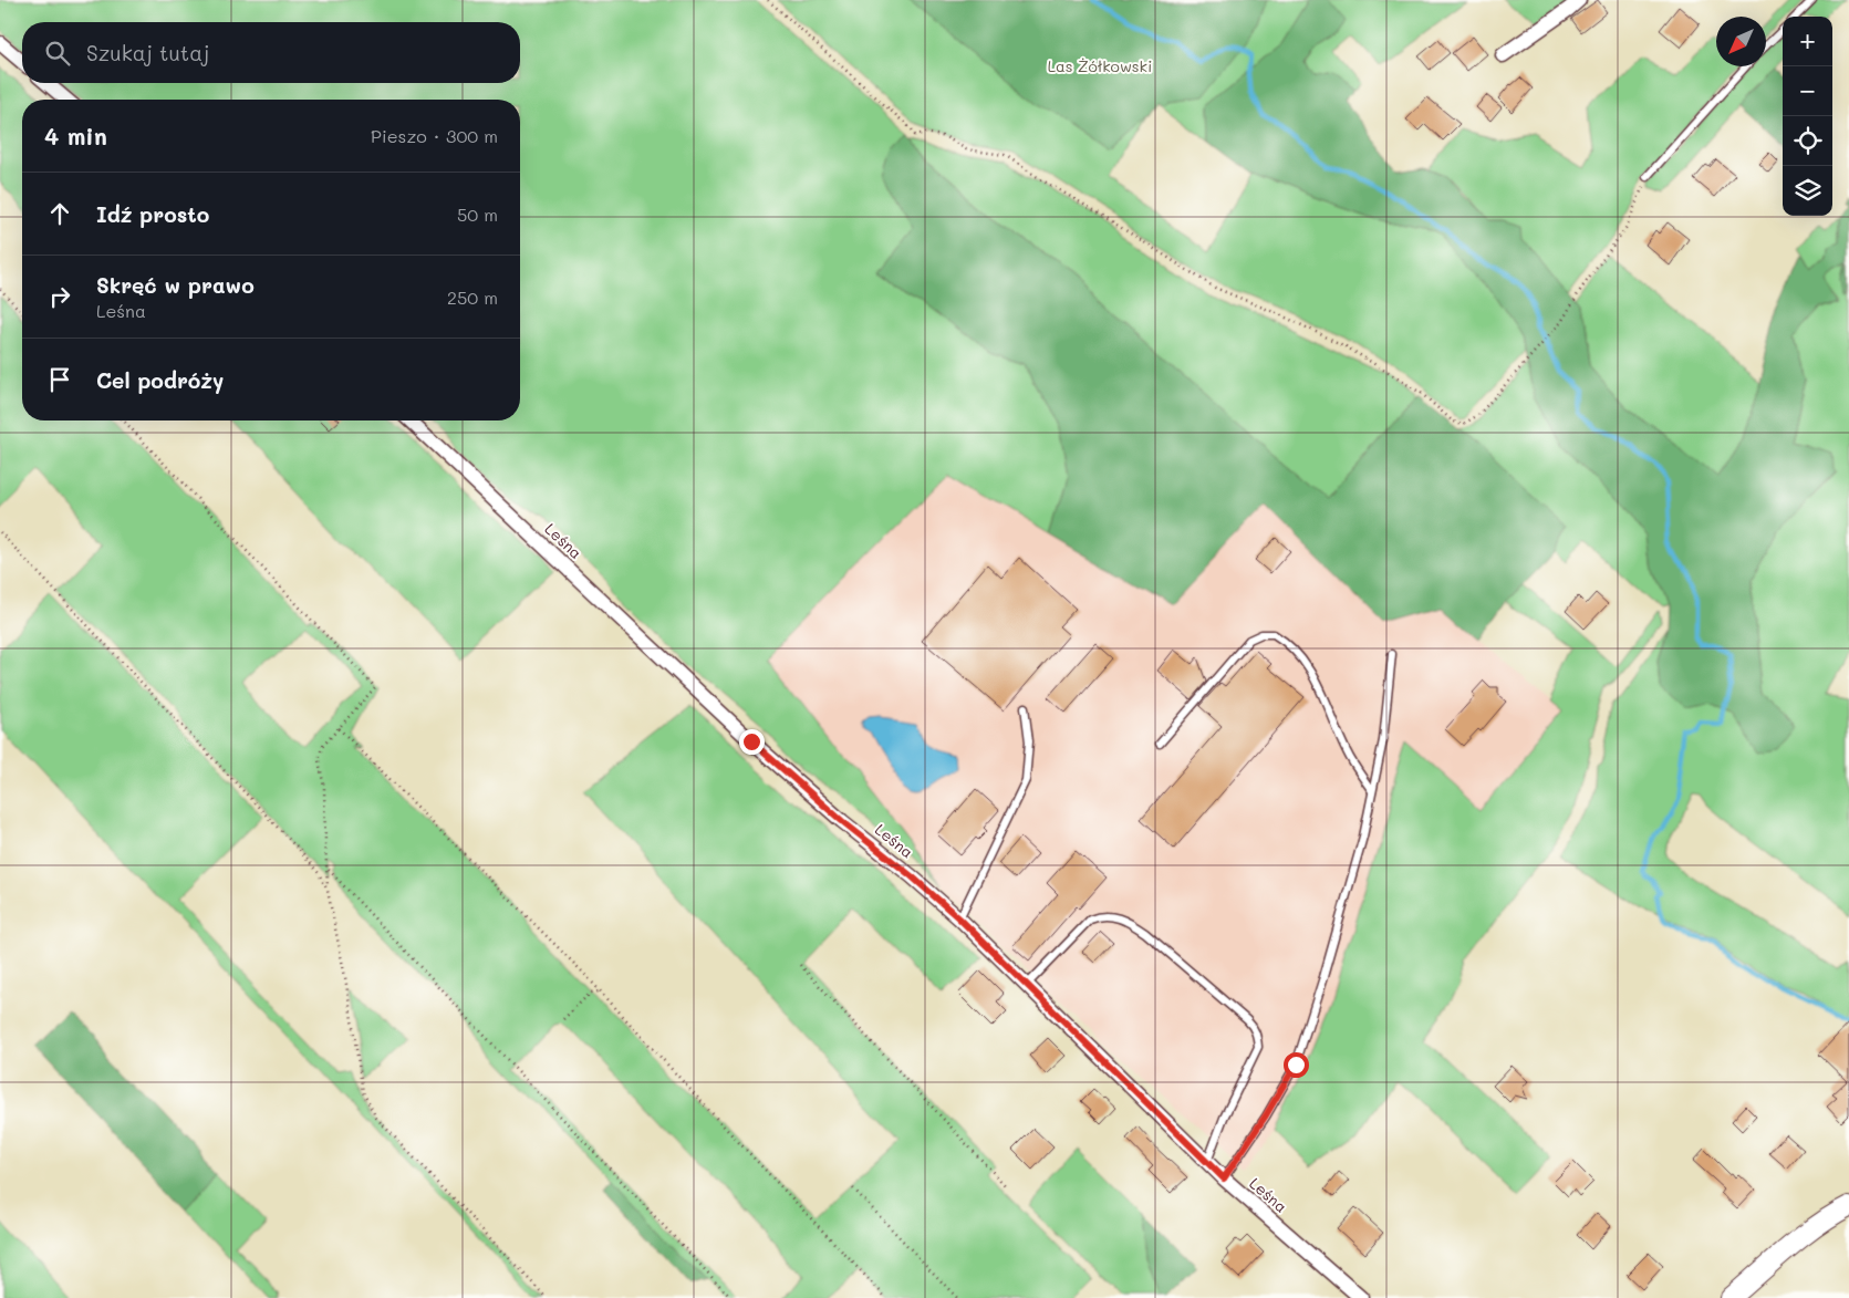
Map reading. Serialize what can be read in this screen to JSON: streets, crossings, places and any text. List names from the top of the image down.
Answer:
{
  "streets": {
    "street": ["Leśna"]
  },
  "parks": ["Las Żółkowski"],
  "north": "bottom left",
  "page": {
    "map_buttons": ["+", "−"],
    "search": "Szukaj tutaj",
    "heading": ["4 min", "Pieszo · 300 m"],
    "list": [
      ["Idź prosto", "50 m"],
      ["Skręć w prawo", "Leśna", "250 m"],
      "Cel podróży"
    ]
  }
}
